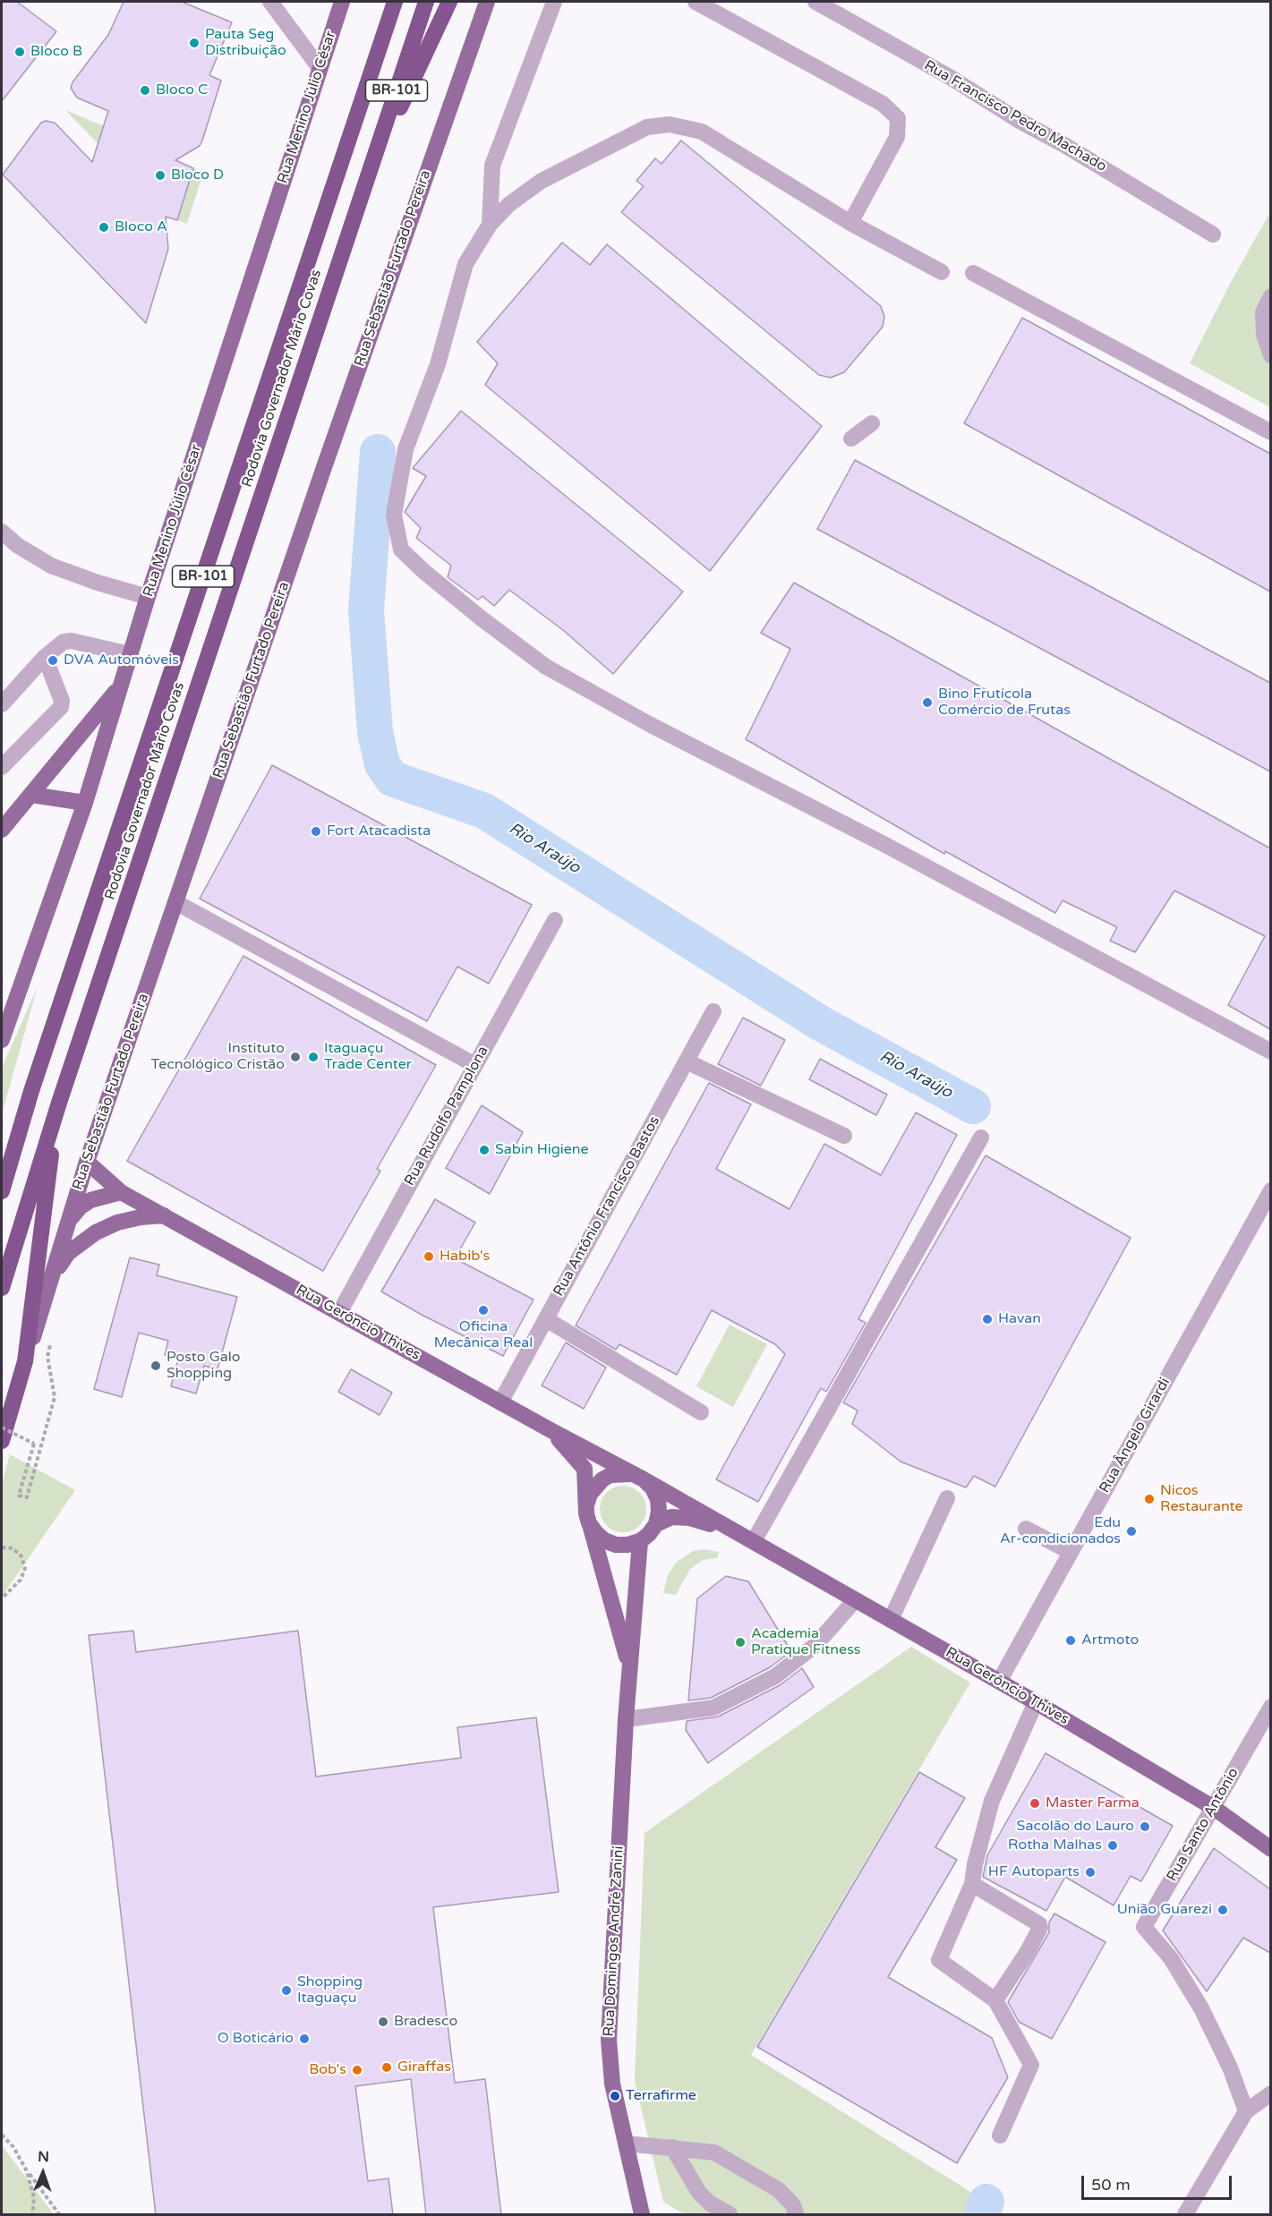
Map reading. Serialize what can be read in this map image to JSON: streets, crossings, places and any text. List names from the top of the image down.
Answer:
{
  "streets": {
    "highway": ["BR-101", "Rodovia Governador Mário Covas"],
    "main road": [
      "Rua Menino Júlio César",
      "Rua Sebastião Furtado Pereira",
      "Rua Gerôncio Thives",
      "Rua Domingos André Zanini"
    ],
    "street": [
      "Rua Francisco Pedro Machado",
      "Rua Rudolfo Pamplona",
      "Rua Antônio Francisco Bastos",
      "Rua Ângelo Girardi",
      "Rua Santo Antônio"
    ]
  },
  "crossings": [
    ["Rua Sebastião Furtado Pereira", "Rua Gerôncio Thives"],
    ["Rua Rudolfo Pamplona", "Rua Gerôncio Thives"],
    ["Rua Antônio Francisco Bastos", "Rua Gerôncio Thives"],
    ["Rua Gerôncio Thives", "Rua Ângelo Girardi"],
    ["Rua Gerôncio Thives", "Rua Santo Antônio"],
    ["Rua Gerôncio Thives", "Rua Domingos André Zanini"]
  ],
  "water": ["Rio Araújo"],
  "places": [
    "Pauta Seg Distribuição",
    "Bloco B",
    "Bloco C",
    "Bloco D",
    "Bloco A",
    "DVA Automóveis",
    "Bino Frutícola Comércio de Frutas",
    "Fort Atacadista",
    "Instituto Tecnológico Cristão",
    "Itaguaçu Trade Center",
    "Sabin Higiene",
    "Habib's",
    "Oficina Mecânica Real",
    "Havan",
    "Posto Galo Shopping",
    "Nicos Restaurante",
    "Edu Ar-condicionados",
    "Artmoto",
    "Academia Pratique Fitness",
    "Master Farma",
    "Sacolão do Lauro",
    "Rotha Malhas",
    "HF Autoparts",
    "União Guarezi",
    "Shopping Itaguaçu",
    "Bradesco",
    "O Boticário",
    "Giraffas",
    "Bob's",
    "Terrafirme"
  ],
  "scale_bar": "50 m",
  "north": "top"
}
